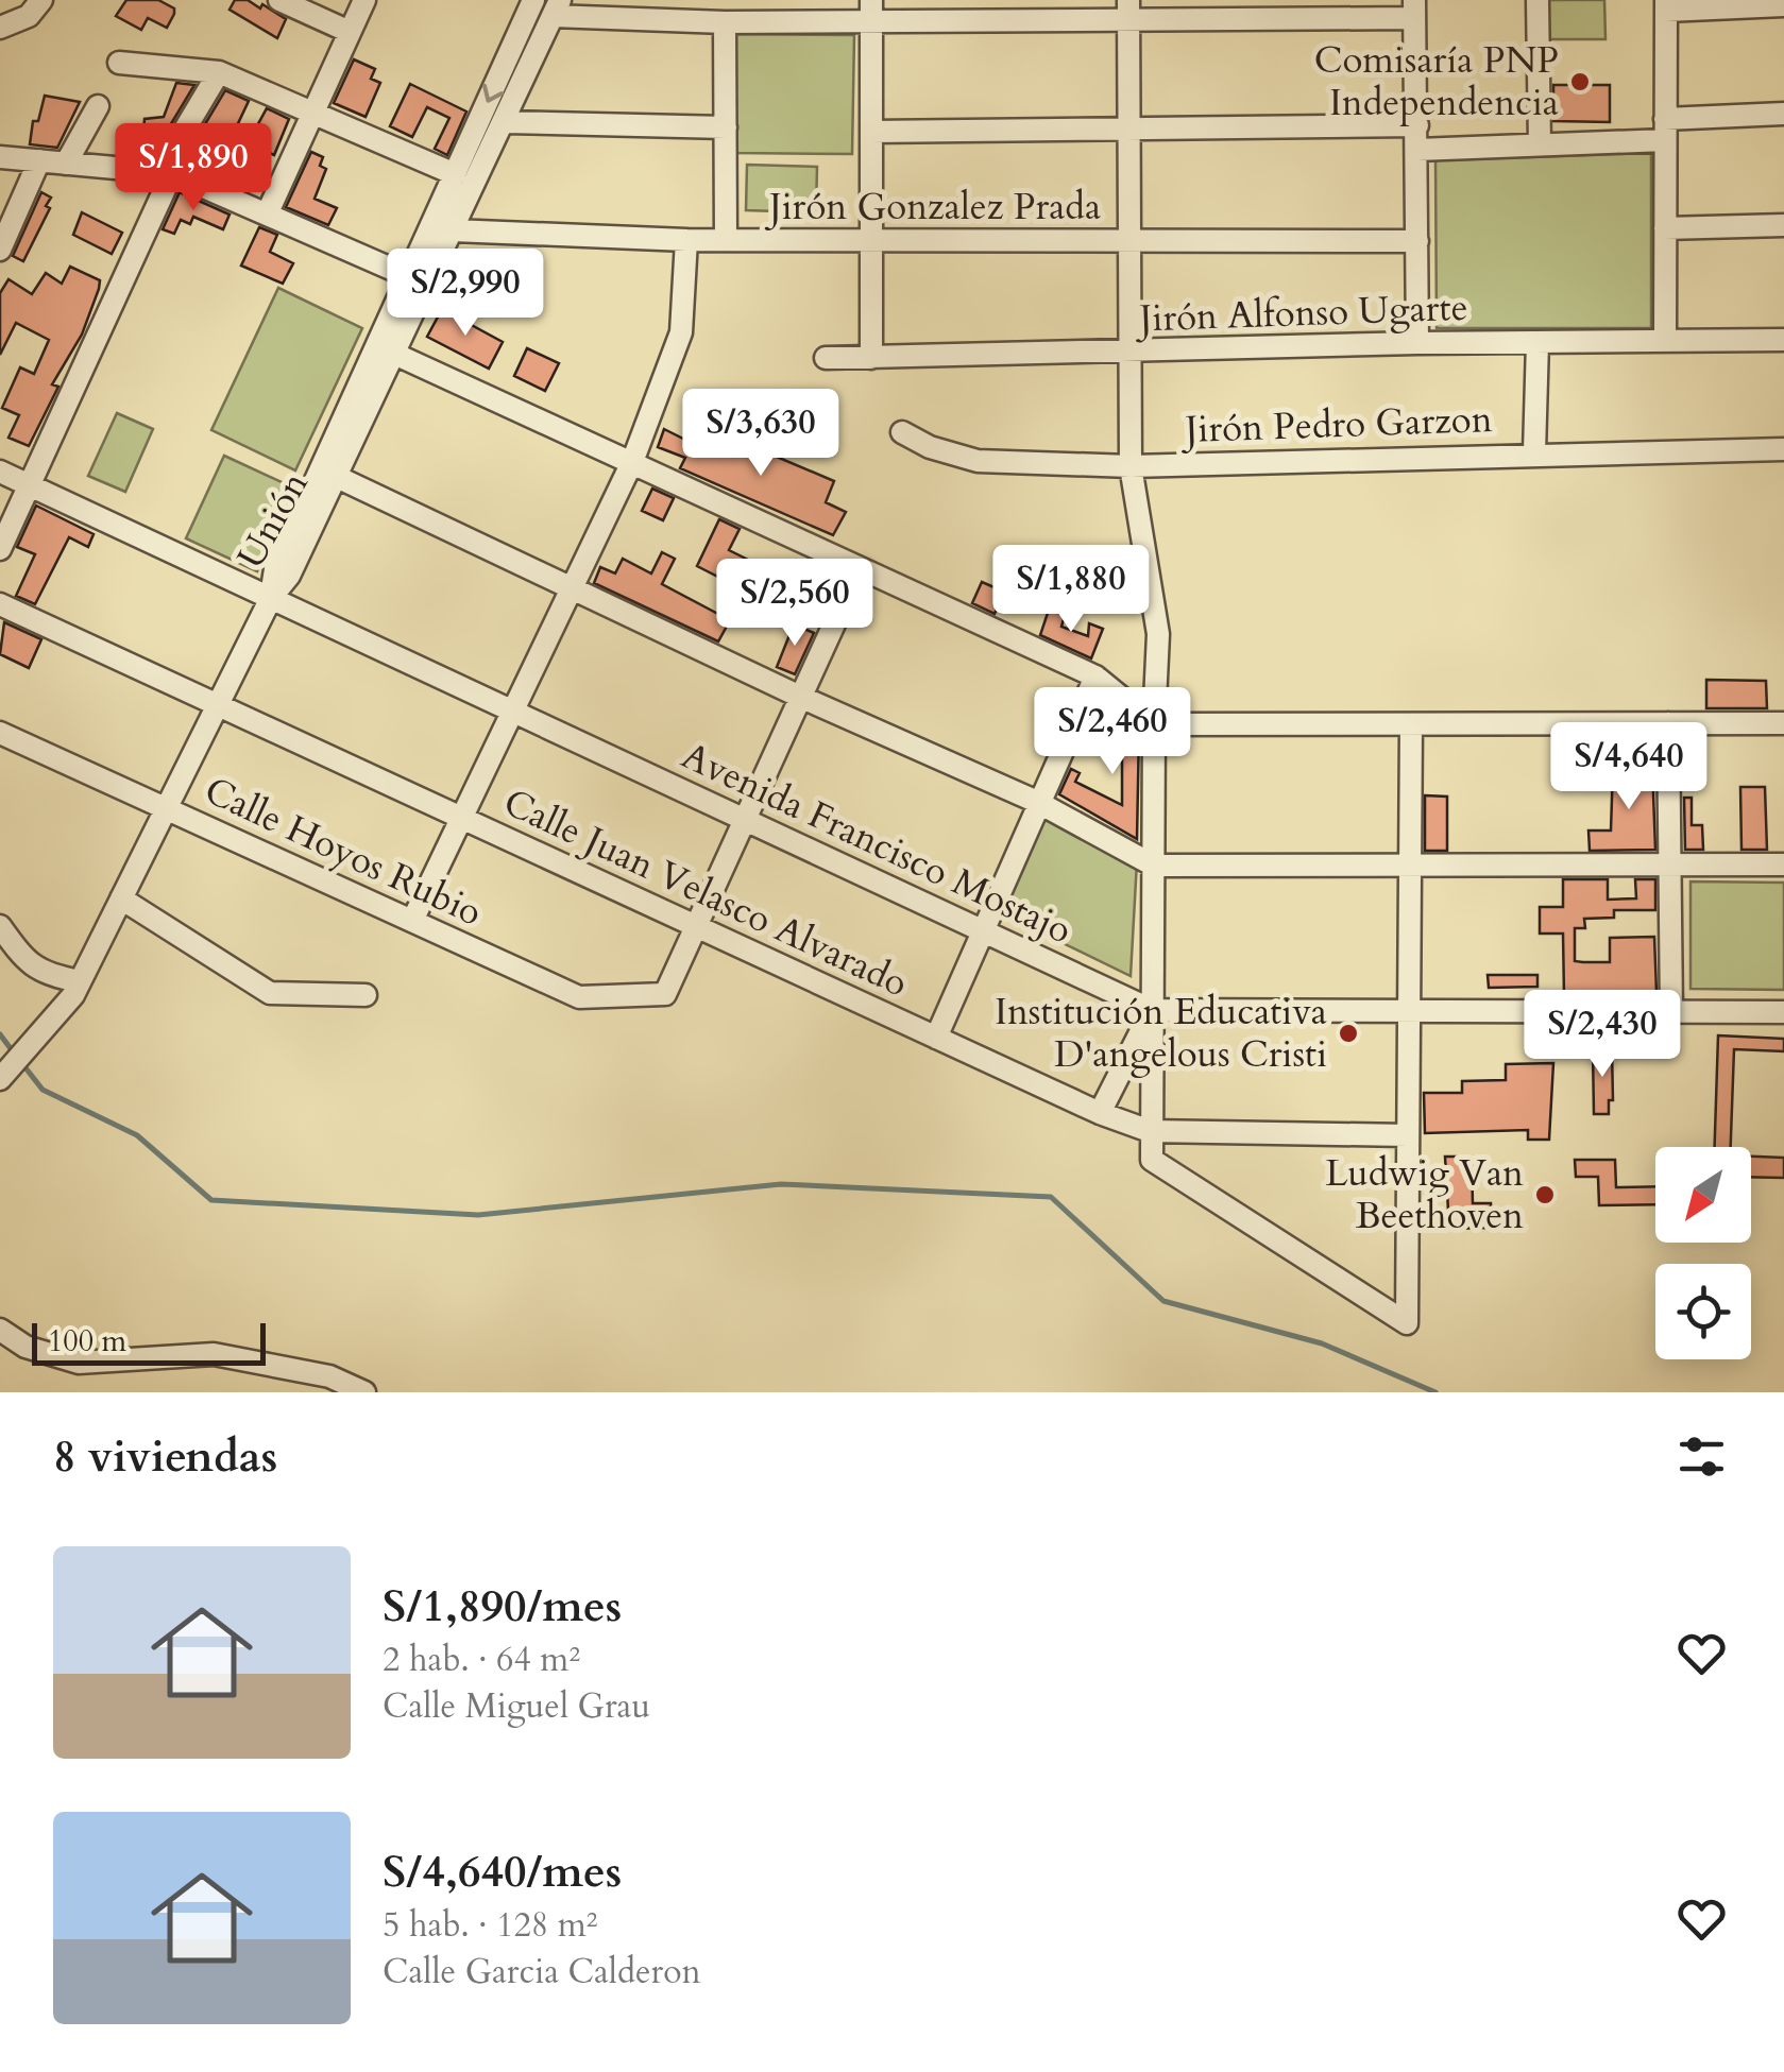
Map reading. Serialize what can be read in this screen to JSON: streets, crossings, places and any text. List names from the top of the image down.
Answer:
{
  "streets": {
    "street": [
      "Jirón Gonzalez Prada",
      "Jirón Alfonso Ugarte",
      "Jirón Pedro Garzon",
      "Unión",
      "Avenida Francisco Mostajo",
      "Calle Hoyos Rubio",
      "Calle Juan Velasco Alvarado"
    ]
  },
  "crossings": [
    ["Jirón Gonzalez Prada", "Unión"],
    ["Unión", "Avenida Francisco Mostajo"],
    ["Calle Hoyos Rubio", "Calle Juan Velasco Alvarado"]
  ],
  "places": ["Comisaría PNP Independencia", "Institución Educativa D'angelous Cristi", "Ludwig Van Beethoven"],
  "scale_bar": "100 m",
  "north": "bottom left",
  "page": {
    "price": [
      "S/1,890",
      "S/2,990",
      "S/3,630",
      "S/1,880",
      "S/2,560",
      "S/2,460",
      "S/4,640",
      "S/2,430"
    ],
    "scale": "100 m",
    "heading": "8 viviendas",
    "list": [
      {
        "name": "S/1,890/mes",
        "note": "2 hab. · 64 m² · Calle Miguel Grau"
      },
      {
        "name": "S/4,640/mes",
        "note": "5 hab. · 128 m² · Calle Garcia Calderon"
      }
    ]
  }
}
